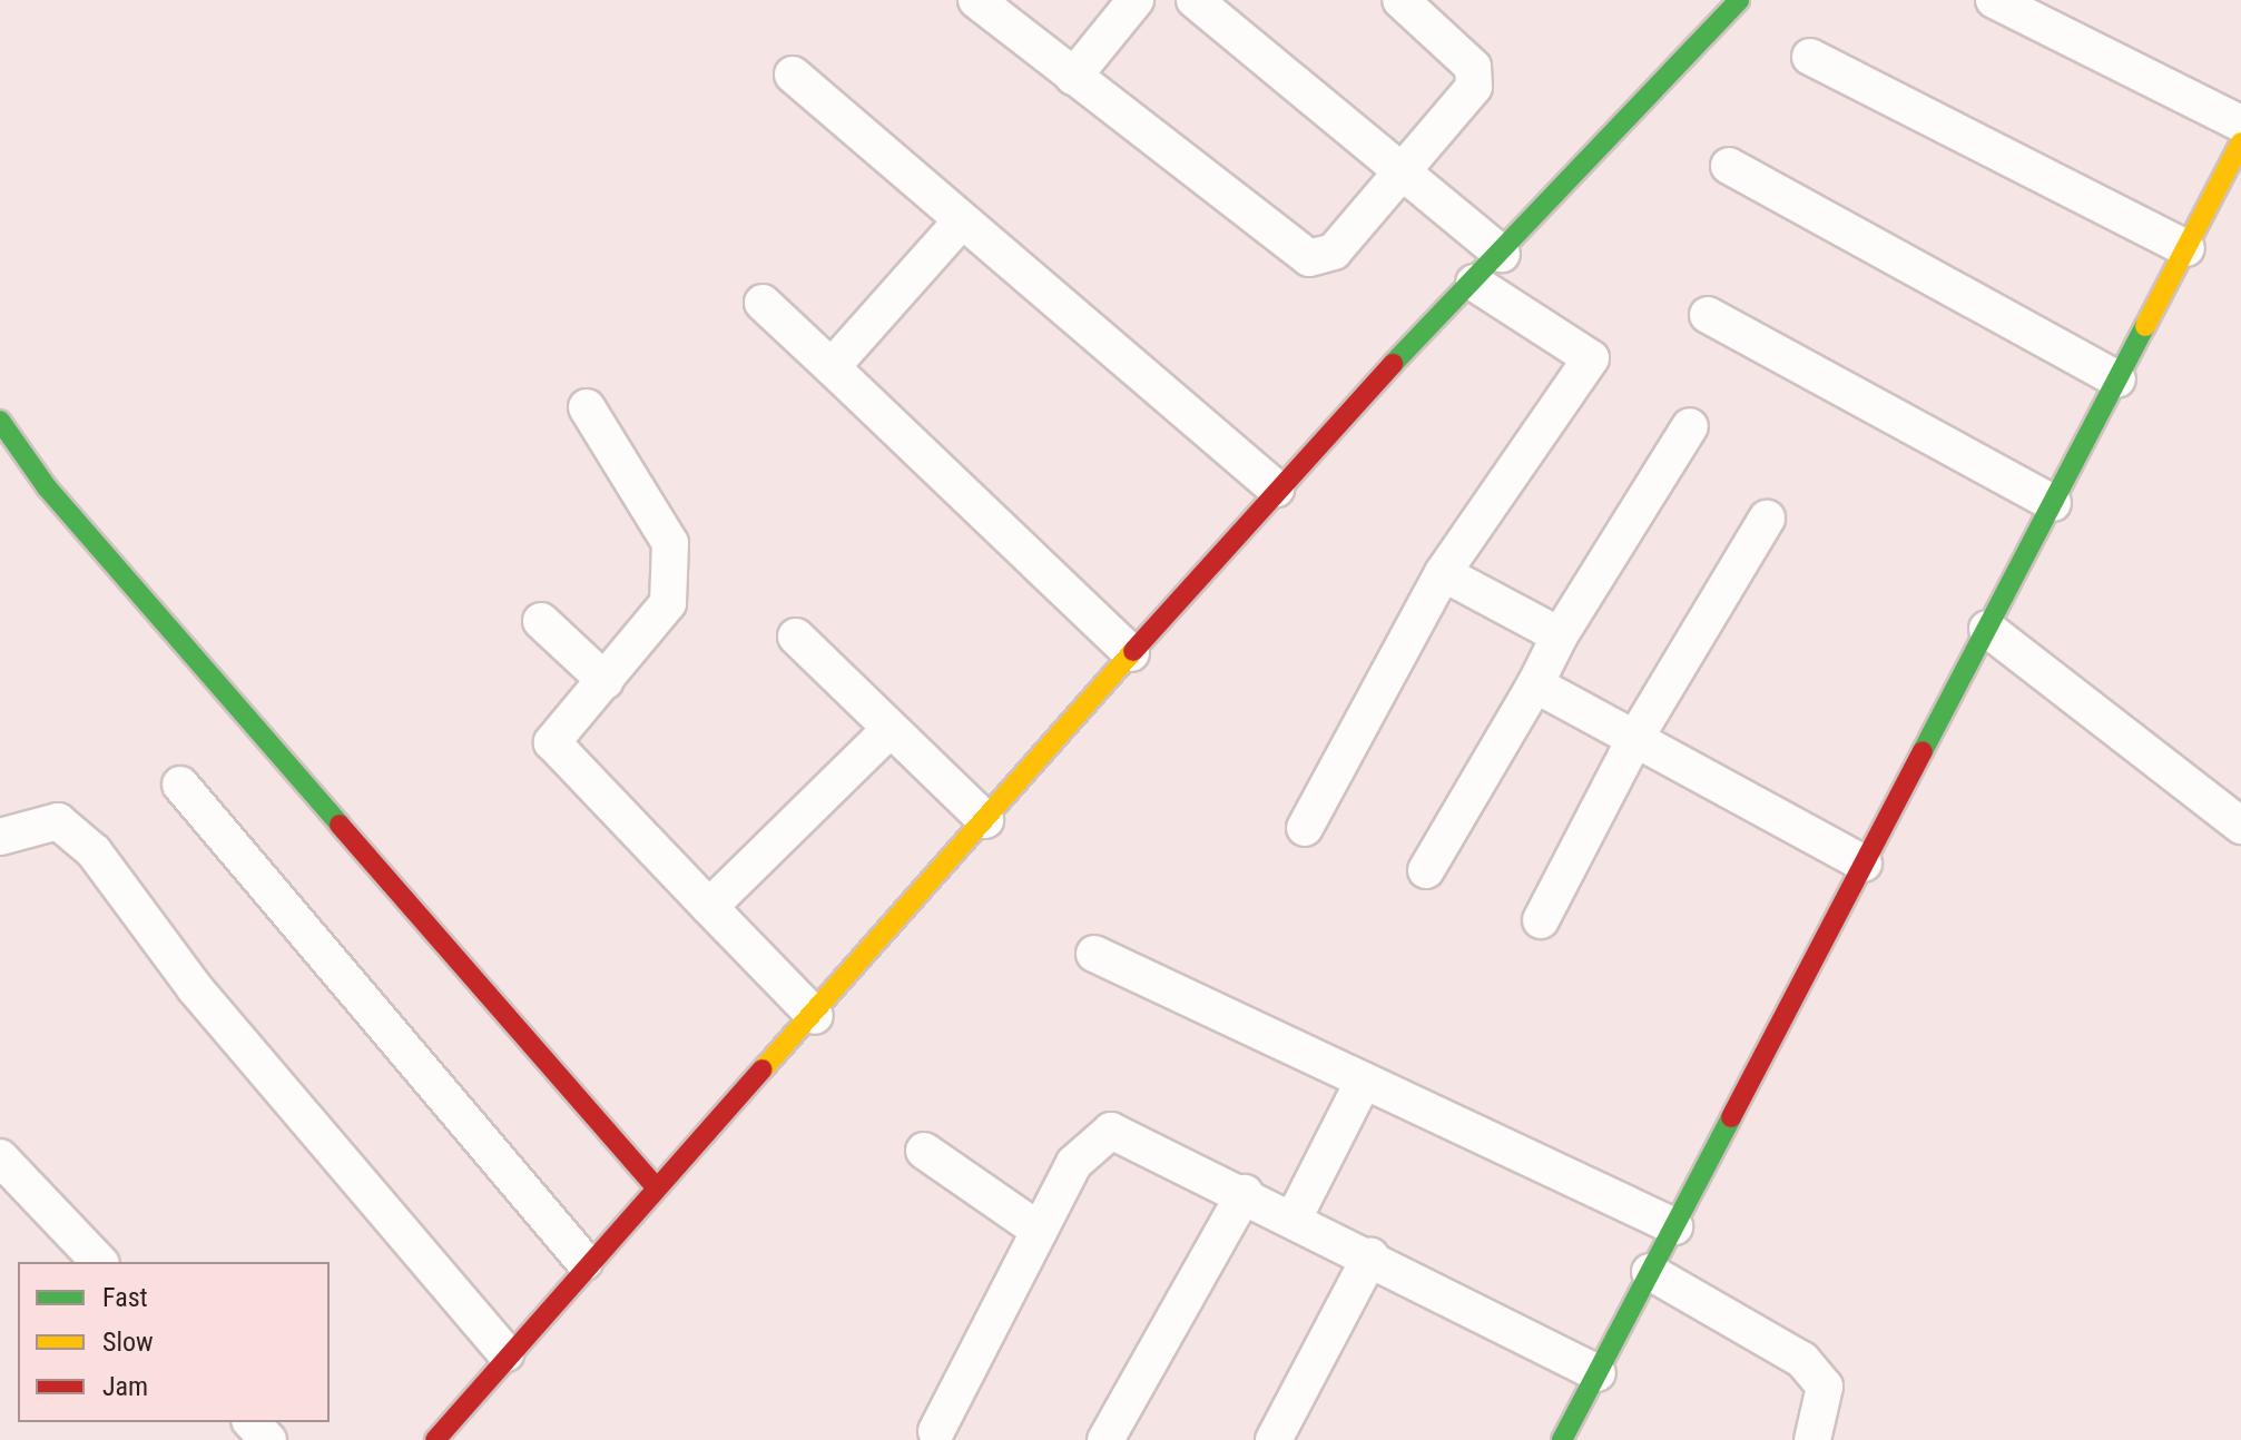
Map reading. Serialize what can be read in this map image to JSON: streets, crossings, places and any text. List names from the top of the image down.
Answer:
{
  "legend": ["Fast", "Slow", "Jam"]
}
